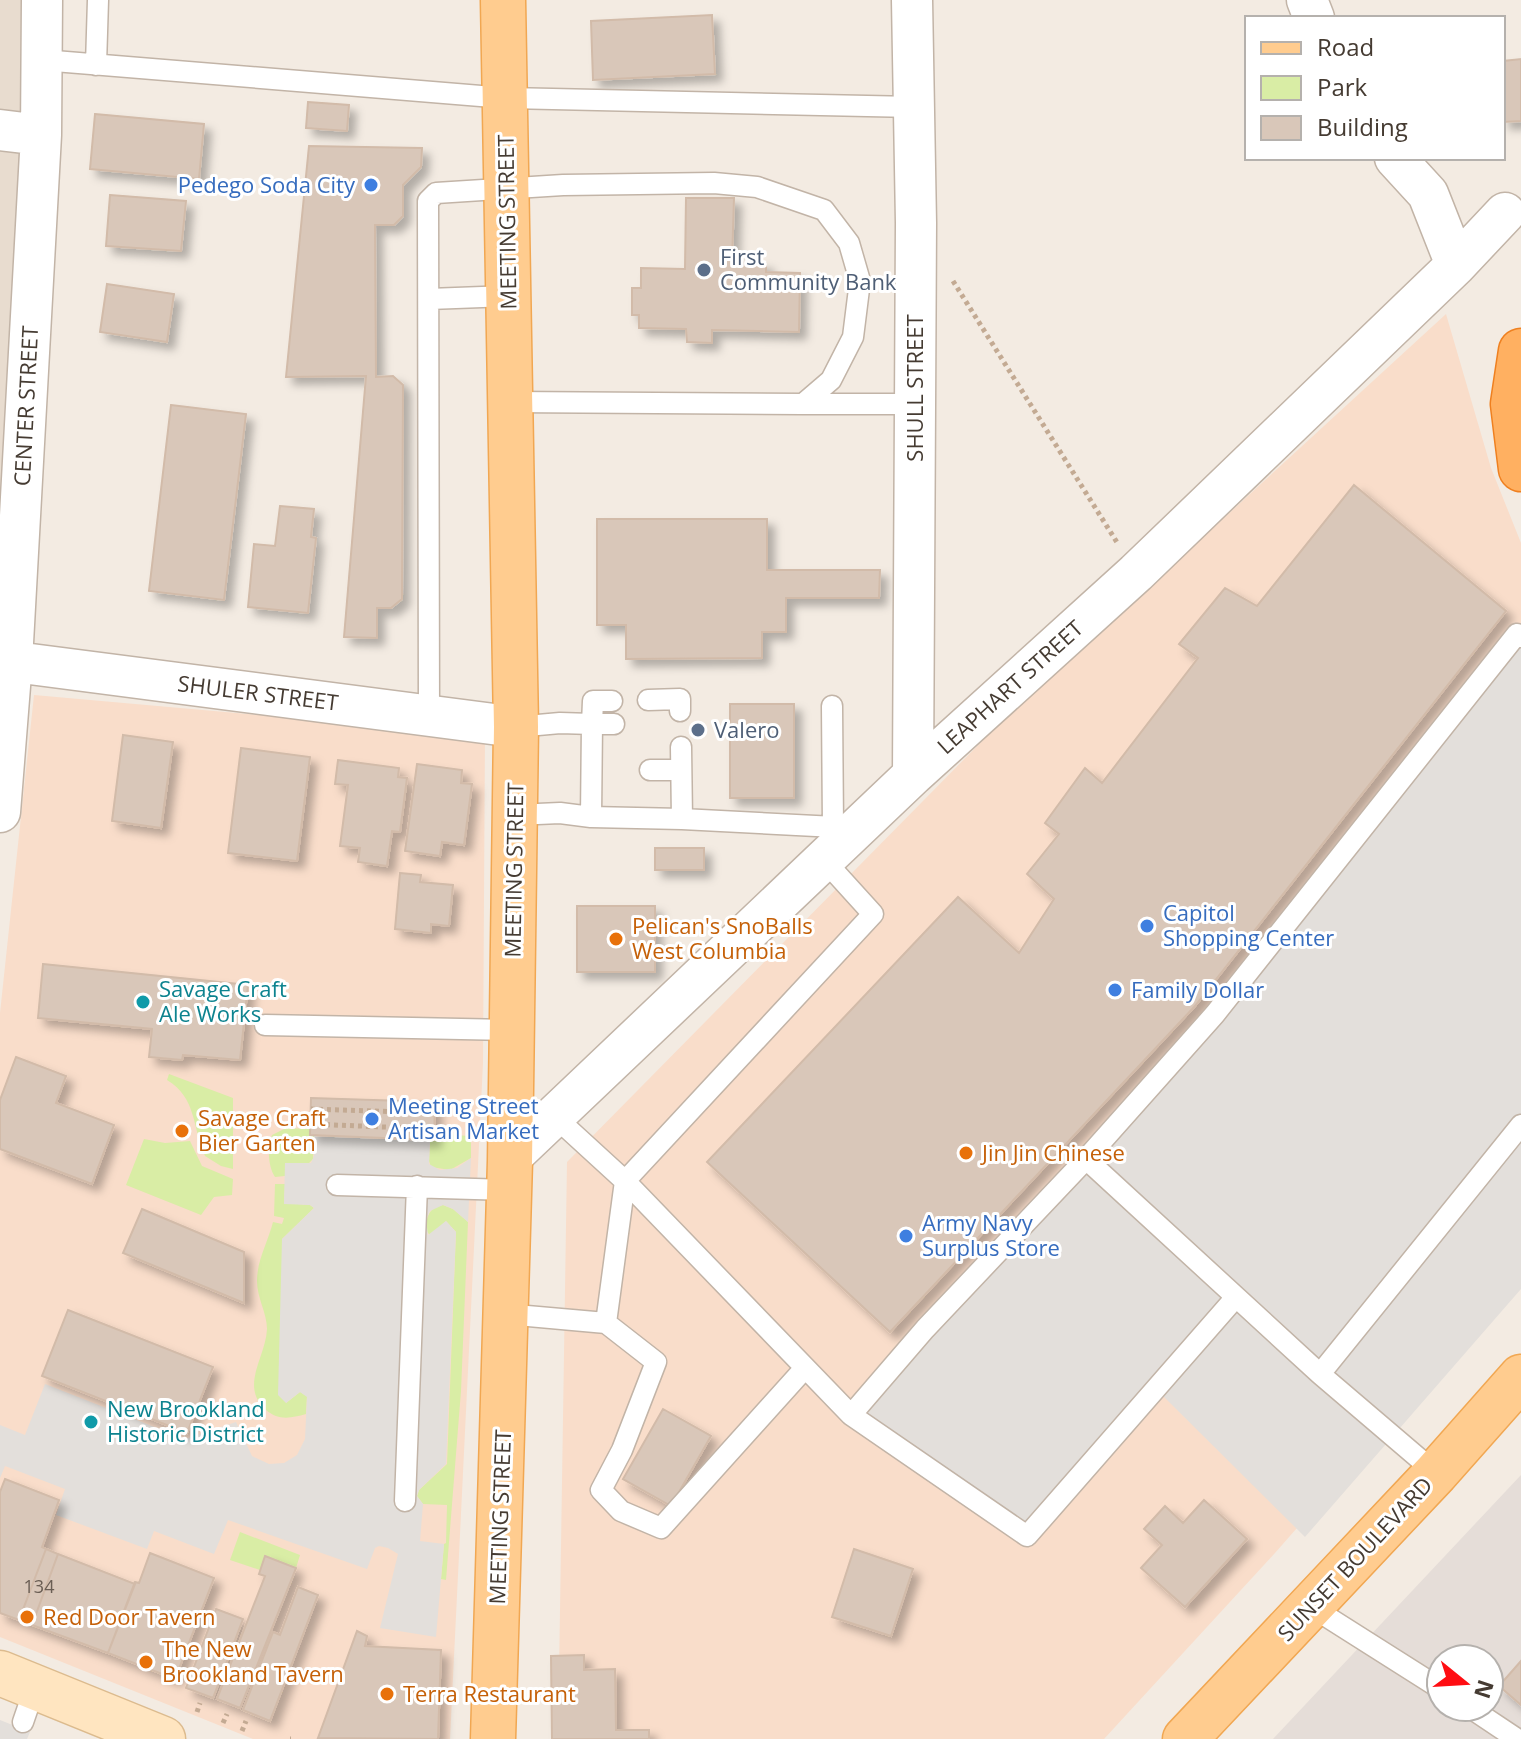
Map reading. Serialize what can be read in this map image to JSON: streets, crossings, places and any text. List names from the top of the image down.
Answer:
{
  "streets": {
    "main road": ["MEETING STREET", "SUNSET BOULEVARD"],
    "street": [
      "SHULL STREET",
      "CENTER STREET",
      "LEAPHART STREET",
      "SHULER STREET"
    ]
  },
  "crossings": [
    ["MEETING STREET", "LEAPHART STREET"],
    ["MEETING STREET", "SHULER STREET"],
    ["SHULL STREET", "LEAPHART STREET"],
    ["CENTER STREET", "SHULER STREET"]
  ],
  "places": [
    "Pedego Soda City",
    "First Community Bank",
    "Valero",
    "Capitol Shopping Center",
    "Pelican's SnoBalls West Columbia",
    "Family Dollar",
    "Savage Craft Ale Works",
    "Meeting Street Artisan Market",
    "Savage Craft Bier Garten",
    "Jin Jin Chinese",
    "Army Navy Surplus Store",
    "New Brookland Historic District",
    "Red Door Tavern",
    "The New Brookland Tavern",
    "Terra Restaurant"
  ],
  "house_numbers": ["134"],
  "legend": ["Road", "Park", "Building"],
  "north": "right"
}
